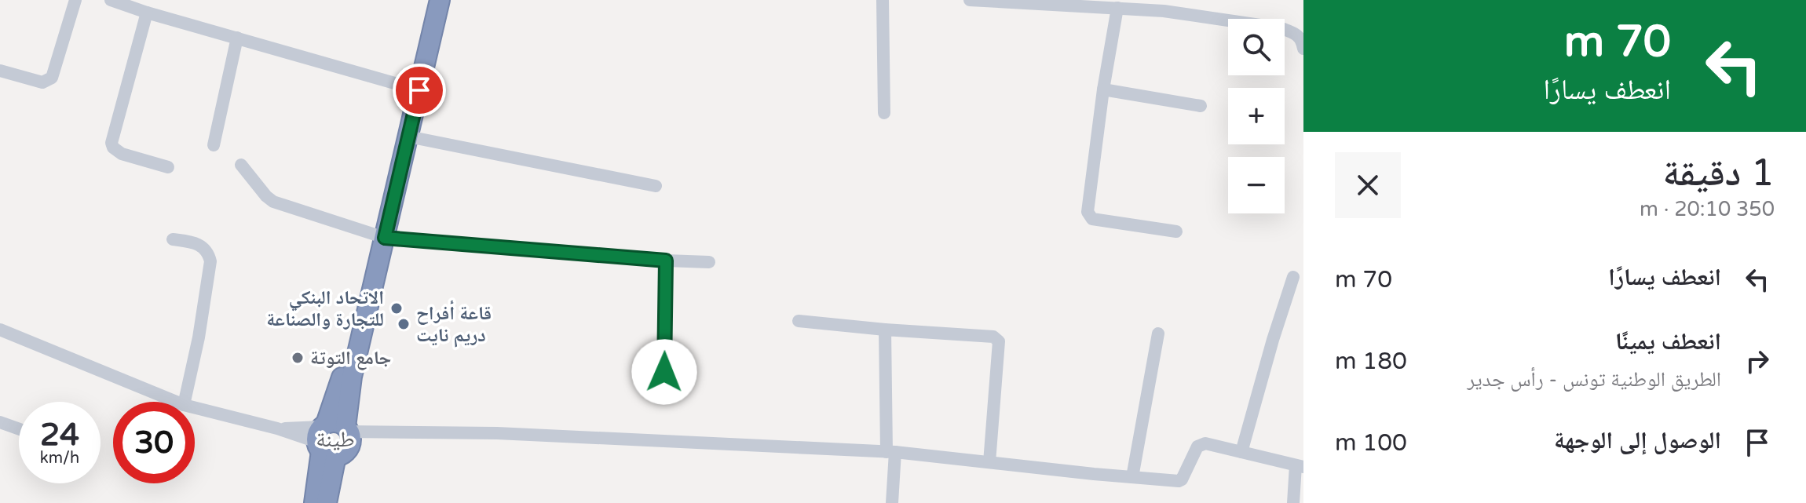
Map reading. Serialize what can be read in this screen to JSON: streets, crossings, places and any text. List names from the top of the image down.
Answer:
{
  "districts": ["طينة"],
  "places": ["الاتحاد البنكي للتجارة والصناعة", "قاعة أفراح دريم نايت", "جامع التوتة"],
  "page": {
    "turn": ["70 m", "انعطف يسارًا"],
    "map_buttons": ["+", "−"],
    "heading": ["1 دقيقة", "350 m · 20:10"],
    "list": [
      {
        "name": "انعطف يسارًا",
        "value": "70 m"
      },
      {
        "name": "انعطف يمينًا",
        "note": "الطريق الوطنية تونس - رأس جدير",
        "value": "180 m"
      },
      {
        "name": "الوصول إلى الوجهة",
        "value": "100 m"
      }
    ],
    "speed": "24 km/h",
    "limit": "30"
  }
}
